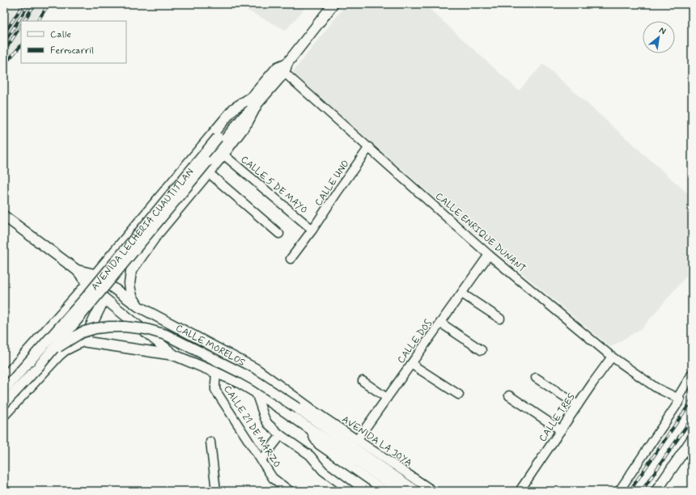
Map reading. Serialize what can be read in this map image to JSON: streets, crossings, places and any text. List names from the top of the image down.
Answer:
{
  "streets": {
    "main road": ["AVENIDA LECHERIA CUAUTITLAN", "CALLE MORELOS"],
    "street": [
      "CALLE UNO",
      "CALLE 5 DE MAYO",
      "CALLE ENRIQUE DUNANT",
      "CALLE DOS",
      "CALLE TRES",
      "CALLE 21 DE MARZO",
      "AVENIDA LA JOYA"
    ]
  },
  "crossings": [
    ["CALLE UNO", "CALLE 5 DE MAYO"],
    ["CALLE UNO", "CALLE ENRIQUE DUNANT"],
    ["AVENIDA LECHERIA CUAUTITLAN", "CALLE ENRIQUE DUNANT"],
    ["CALLE ENRIQUE DUNANT", "CALLE DOS"],
    ["CALLE ENRIQUE DUNANT", "CALLE TRES"],
    ["CALLE DOS", "AVENIDA LA JOYA"],
    ["CALLE MORELOS", "CALLE 21 DE MARZO"],
    ["CALLE MORELOS", "AVENIDA LA JOYA"]
  ],
  "legend": ["Calle", "Ferrocarril"],
  "north": "top right"
}
